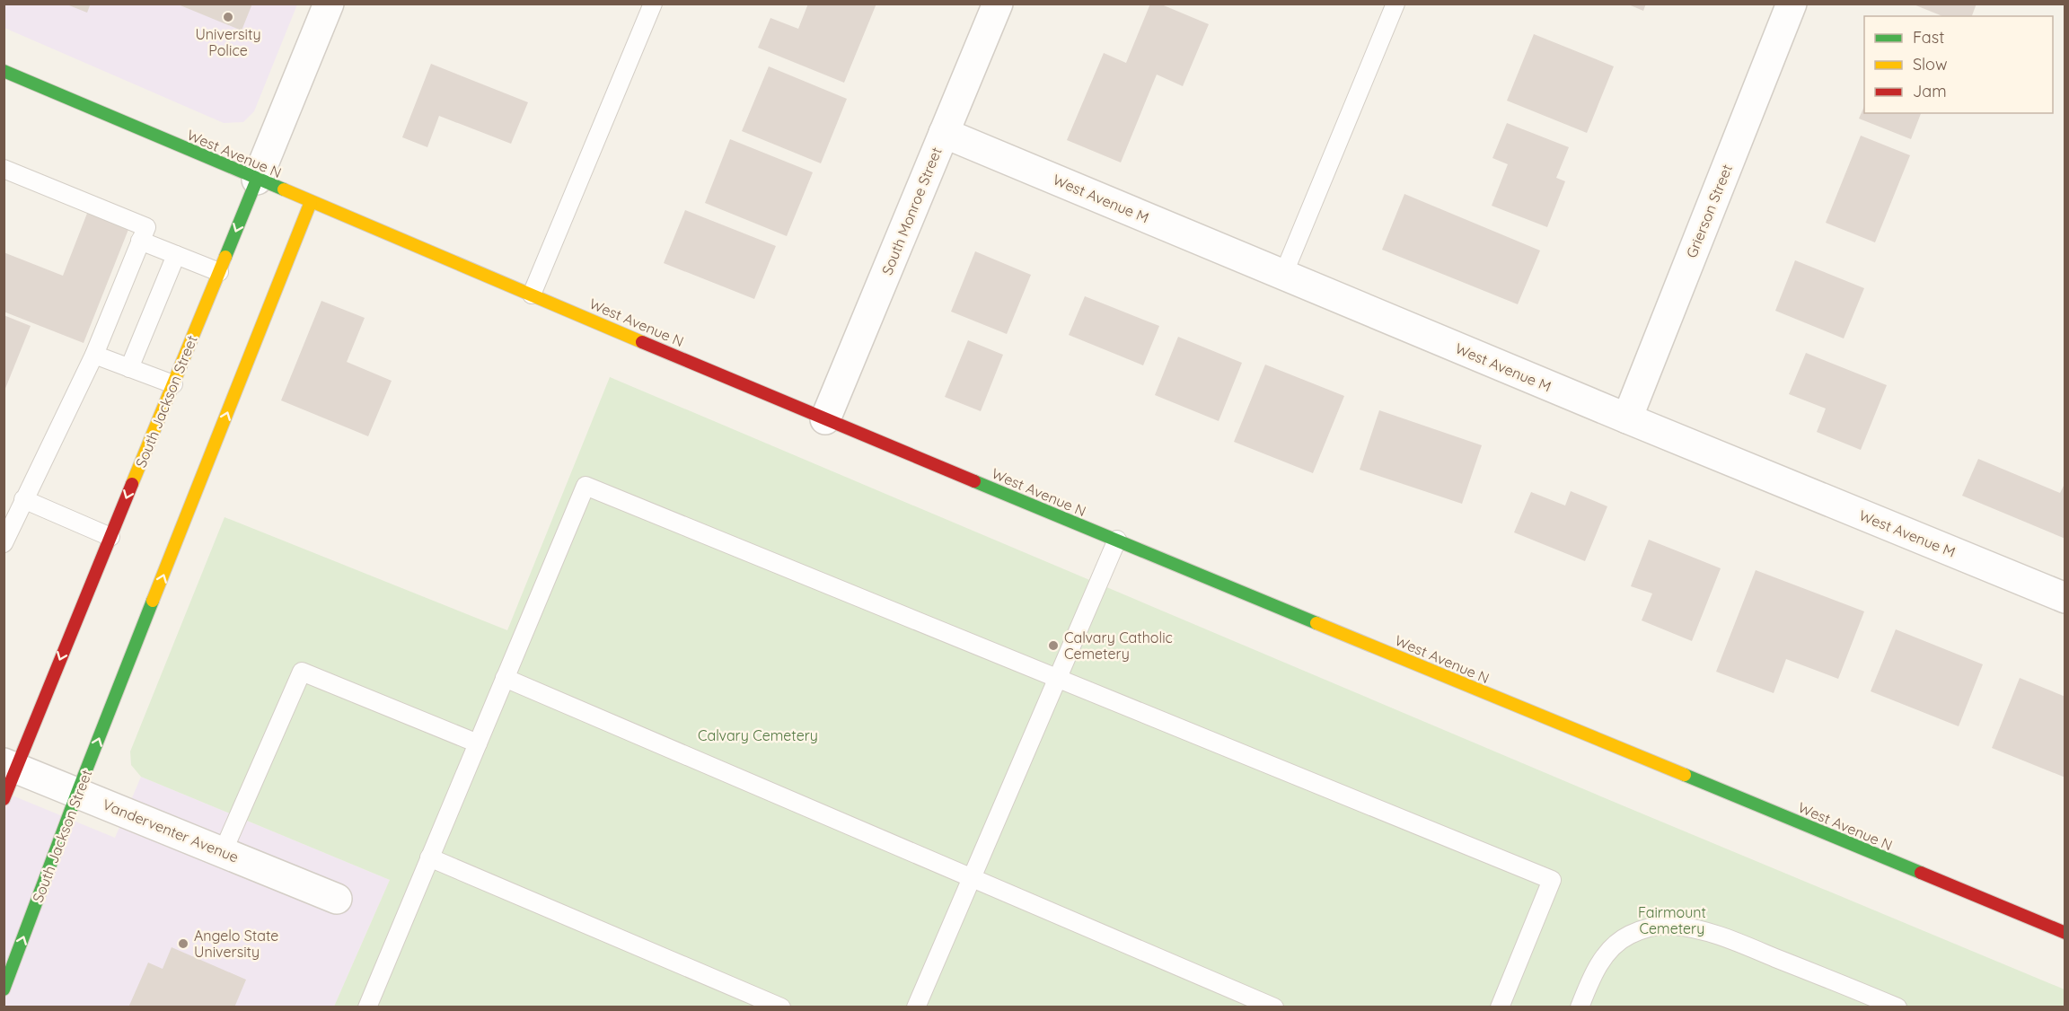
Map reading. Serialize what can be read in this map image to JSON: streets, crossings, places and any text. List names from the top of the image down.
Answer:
{
  "streets": {
    "main road": ["West Avenue N", "South Jackson Street"],
    "street": [
      "West Avenue M",
      "South Monroe Street",
      "Grierson Street",
      "Vanderventer Avenue"
    ]
  },
  "crossings": [
    ["West Avenue N", "South Monroe Street"],
    ["West Avenue N", "South Jackson Street"],
    ["West Avenue M", "South Monroe Street"],
    ["West Avenue M", "Grierson Street"],
    ["South Jackson Street", "Vanderventer Avenue"]
  ],
  "parks": ["Calvary Cemetery", "Fairmount Cemetery"],
  "places": ["University Police", "Calvary Catholic Cemetery", "Angelo State University"],
  "legend": ["Fast", "Slow", "Jam"]
}
